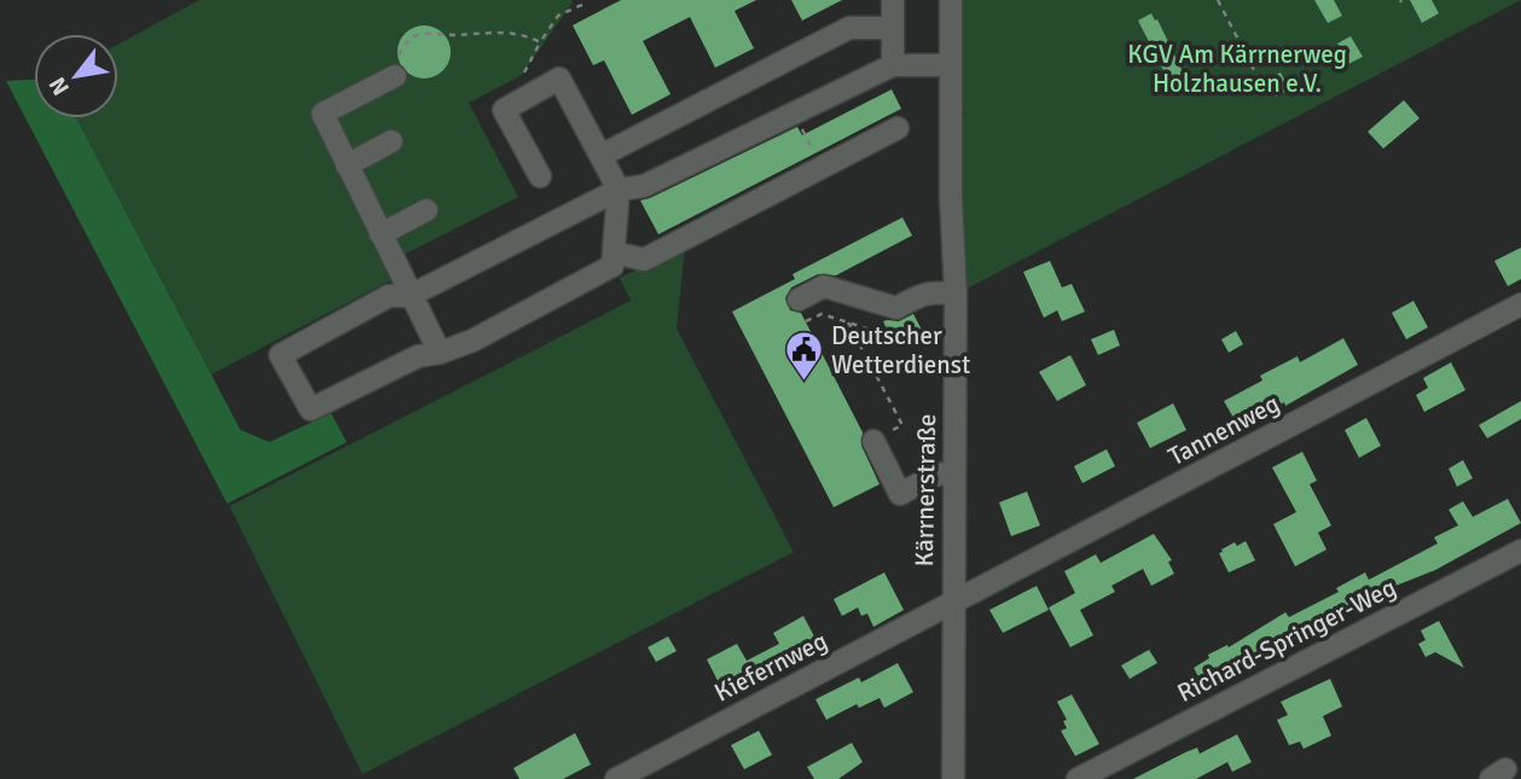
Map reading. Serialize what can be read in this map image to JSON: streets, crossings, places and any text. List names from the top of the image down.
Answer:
{
  "streets": {
    "street": [
      "Tannenweg",
      "Kärrnerstraße",
      "Richard-Springer-Weg",
      "Kiefernweg"
    ]
  },
  "crossings": [
    ["Tannenweg", "Kärrnerstraße"],
    ["Tannenweg", "Kiefernweg"],
    ["Kärrnerstraße", "Kiefernweg"]
  ],
  "parks": ["KGV Am Kärrnerweg Holzhausen e.V."],
  "places": {
    "public building": ["Deutscher Wetterdienst"]
  },
  "north": "bottom left"
}
